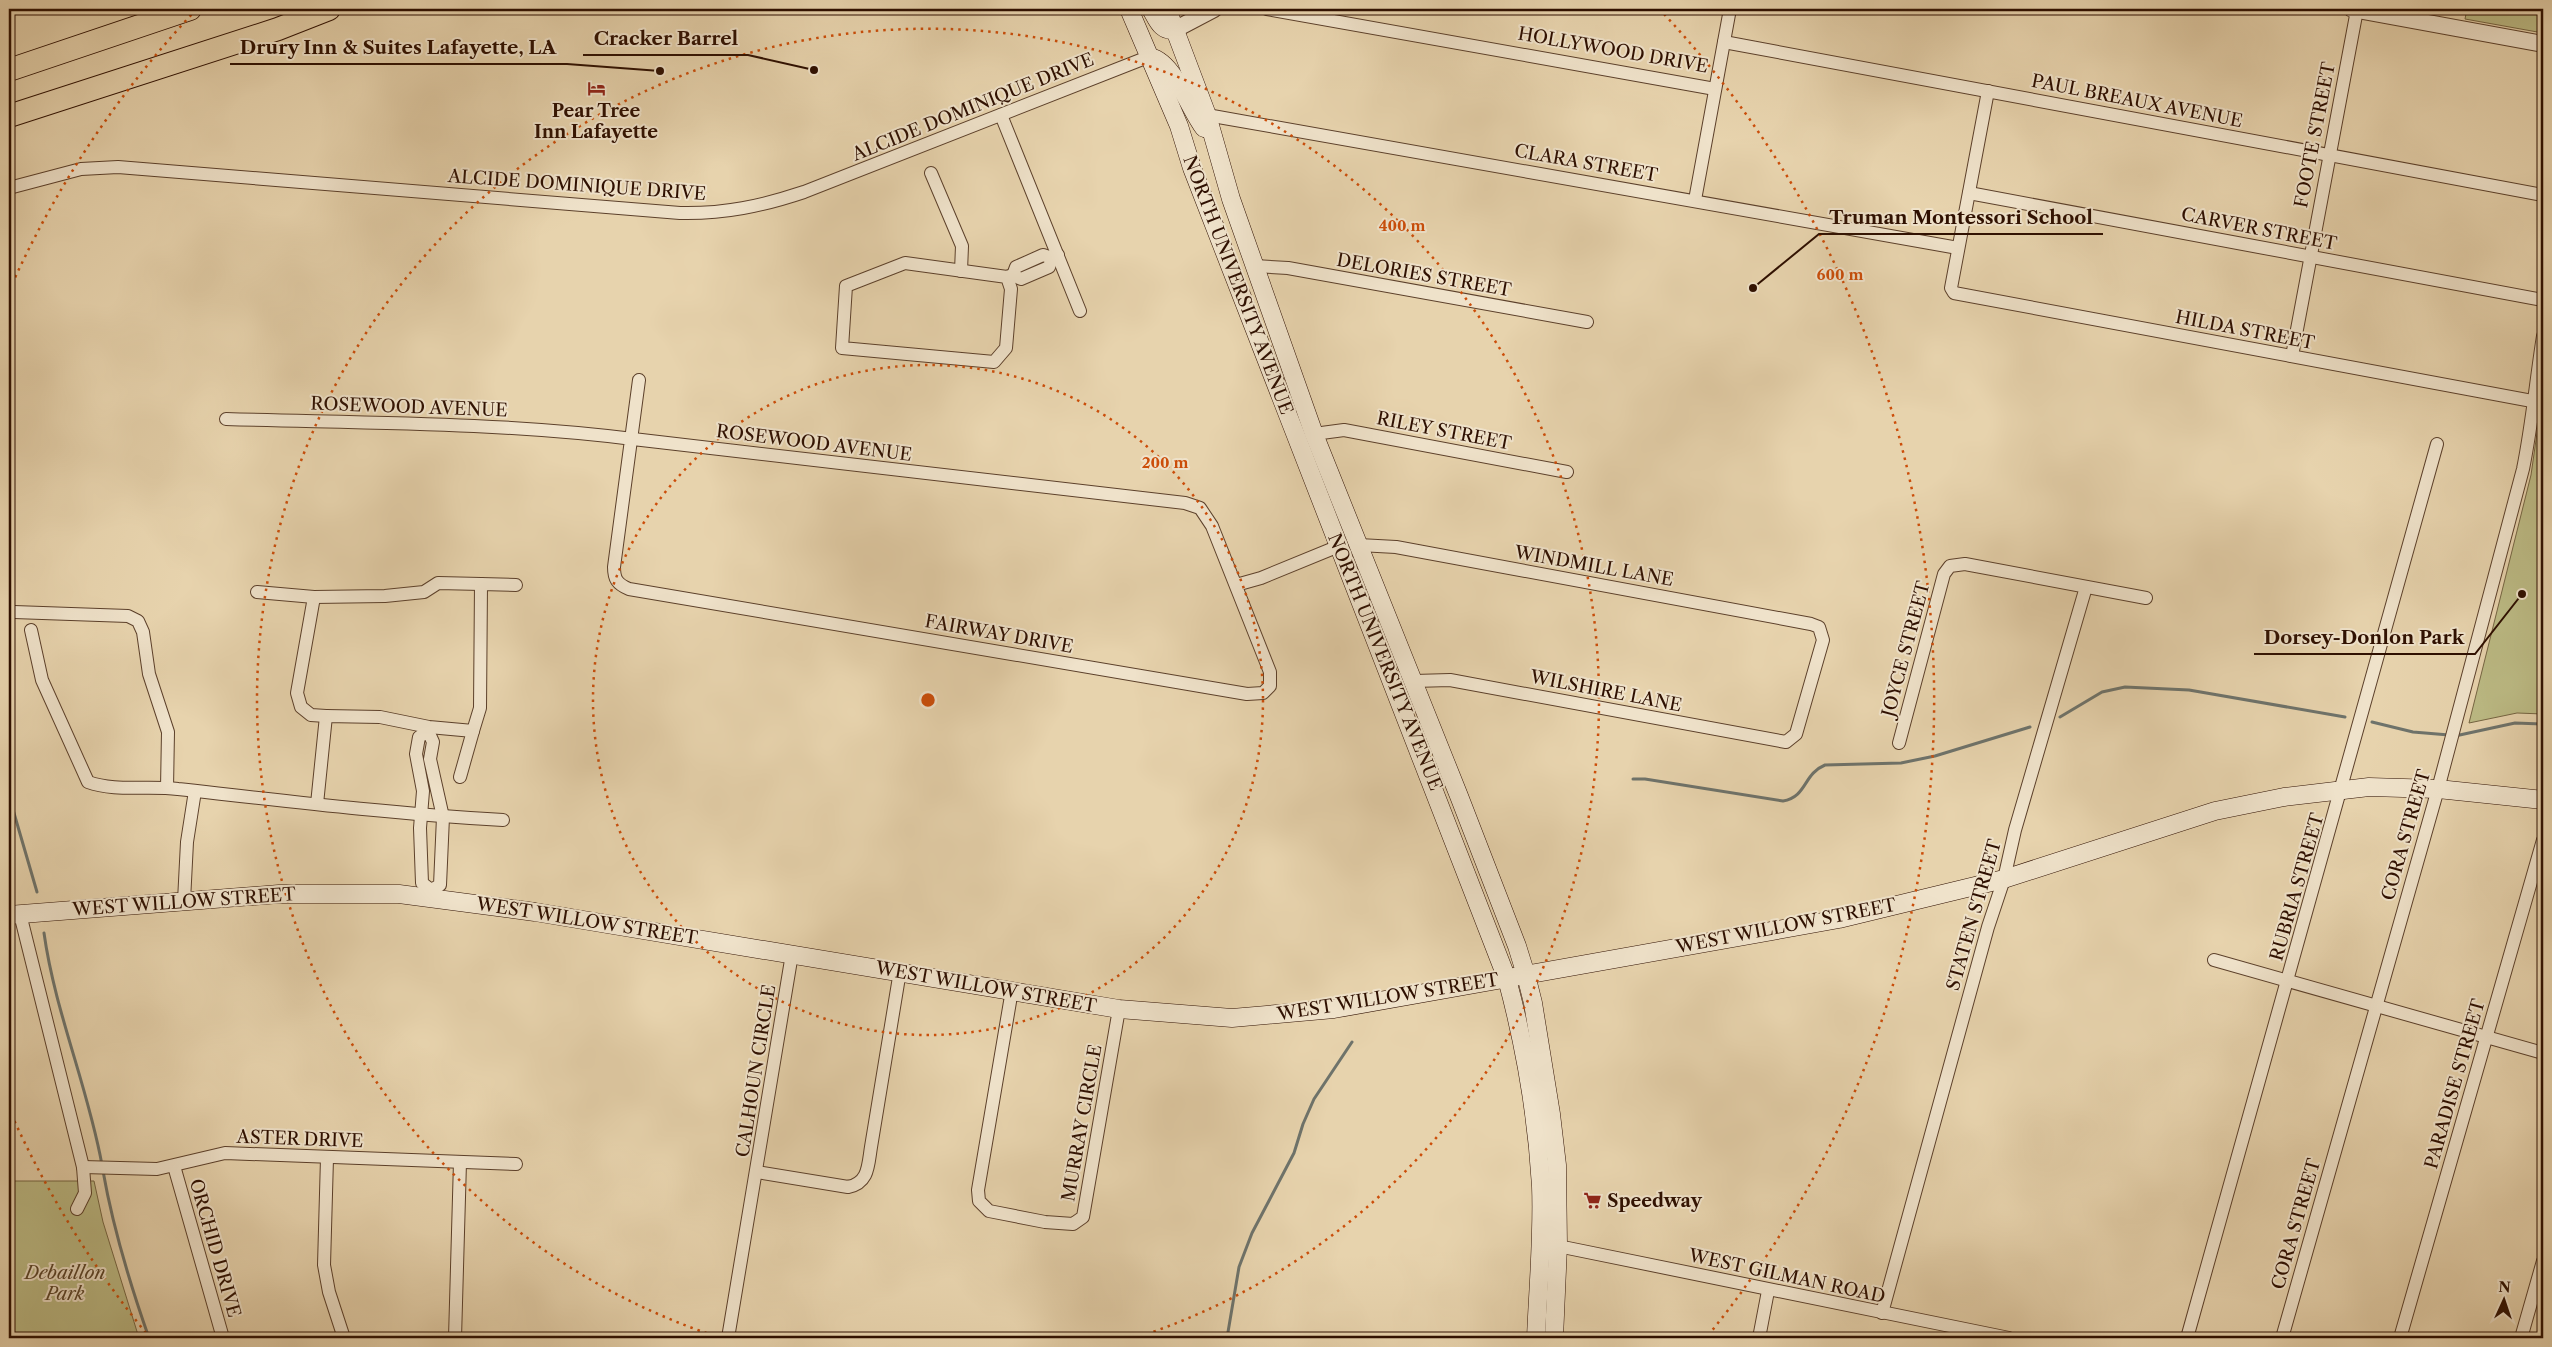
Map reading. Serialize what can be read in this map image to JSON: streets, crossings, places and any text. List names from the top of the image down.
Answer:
{
  "streets": {
    "main road": ["NORTH UNIVERSITY AVENUE", "WEST WILLOW STREET"],
    "street": [
      "HOLLYWOOD DRIVE",
      "PAUL BREAUX AVENUE",
      "ALCIDE DOMINIQUE DRIVE",
      "FOOTE STREET",
      "CLARA STREET",
      "CARVER STREET",
      "DELORIES STREET",
      "HILDA STREET",
      "ROSEWOOD AVENUE",
      "RILEY STREET",
      "WINDMILL LANE",
      "FAIRWAY DRIVE",
      "JOYCE STREET",
      "WILSHIRE LANE",
      "CORA STREET",
      "RUBRIA STREET",
      "STATEN STREET",
      "CALHOUN CIRCLE",
      "PARADISE STREET",
      "MURRAY CIRCLE",
      "ASTER DRIVE",
      "ORCHID DRIVE",
      "WEST GILMAN ROAD"
    ]
  },
  "crossings": [
    ["PAUL BREAUX AVENUE", "FOOTE STREET"],
    ["ALCIDE DOMINIQUE DRIVE", "NORTH UNIVERSITY AVENUE"],
    ["FOOTE STREET", "CARVER STREET"],
    ["FOOTE STREET", "HILDA STREET"],
    ["CLARA STREET", "NORTH UNIVERSITY AVENUE"],
    ["CLARA STREET", "HILDA STREET"],
    ["DELORIES STREET", "NORTH UNIVERSITY AVENUE"],
    ["NORTH UNIVERSITY AVENUE", "RILEY STREET"],
    ["NORTH UNIVERSITY AVENUE", "WINDMILL LANE"],
    ["NORTH UNIVERSITY AVENUE", "WILSHIRE LANE"],
    ["NORTH UNIVERSITY AVENUE", "WEST WILLOW STREET"],
    ["NORTH UNIVERSITY AVENUE", "WEST GILMAN ROAD"],
    ["HILDA STREET", "CORA STREET"],
    ["ROSEWOOD AVENUE", "FAIRWAY DRIVE"],
    ["WINDMILL LANE", "WILSHIRE LANE"],
    ["JOYCE STREET", "STATEN STREET"],
    ["CORA STREET", "WEST WILLOW STREET"],
    ["RUBRIA STREET", "WEST WILLOW STREET"],
    ["WEST WILLOW STREET", "STATEN STREET"],
    ["WEST WILLOW STREET", "CALHOUN CIRCLE"],
    ["WEST WILLOW STREET", "MURRAY CIRCLE"],
    ["STATEN STREET", "WEST GILMAN ROAD"],
    ["ASTER DRIVE", "ORCHID DRIVE"]
  ],
  "parks": ["Debaillon Park"],
  "places": {
    "other": [
      "Cracker Barrel",
      "Drury Inn & Suites Lafayette, LA",
      "Truman Montessori School",
      "Dorsey-Donlon Park"
    ],
    "hotel": ["Pear Tree Inn Lafayette"],
    "supermarket": ["Speedway"]
  },
  "north": "top",
  "rings": ["400 m", "600 m", "200 m"]
}
